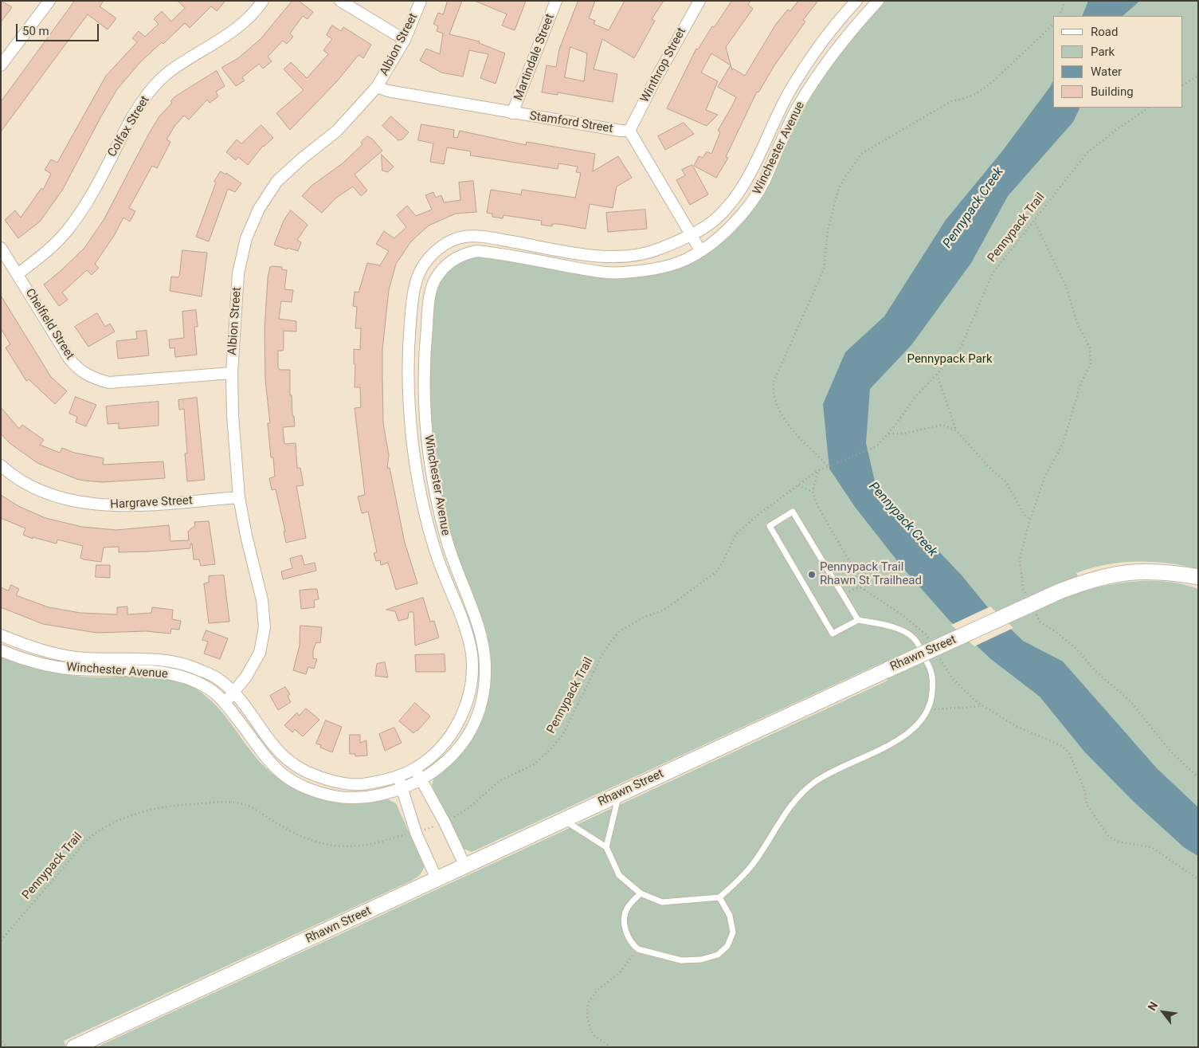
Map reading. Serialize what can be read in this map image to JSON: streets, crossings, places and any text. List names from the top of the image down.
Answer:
{
  "streets": {
    "main road": ["Rhawn Street"],
    "street": [
      "Albion Street",
      "Martindale Street",
      "Winthrop Street",
      "Stamford Street",
      "Colfax Street",
      "Winchester Avenue",
      "Chelfield Street",
      "Hargrave Street"
    ],
    "path": ["Pennypack Trail"]
  },
  "crossings": [
    ["Albion Street", "Stamford Street"],
    ["Albion Street", "Winchester Avenue"],
    ["Albion Street", "Chelfield Street"],
    ["Albion Street", "Hargrave Street"],
    ["Martindale Street", "Stamford Street"],
    ["Winthrop Street", "Stamford Street"],
    ["Stamford Street", "Winchester Avenue"],
    ["Colfax Street", "Chelfield Street"]
  ],
  "water": ["Pennypack Creek"],
  "parks": ["Pennypack Park"],
  "places": ["Pennypack Trail Rhawn St Trailhead"],
  "legend": [
    "Road",
    "Park",
    "Water",
    "Building"
  ],
  "scale_bar": "50 m",
  "north": "top left"
}
